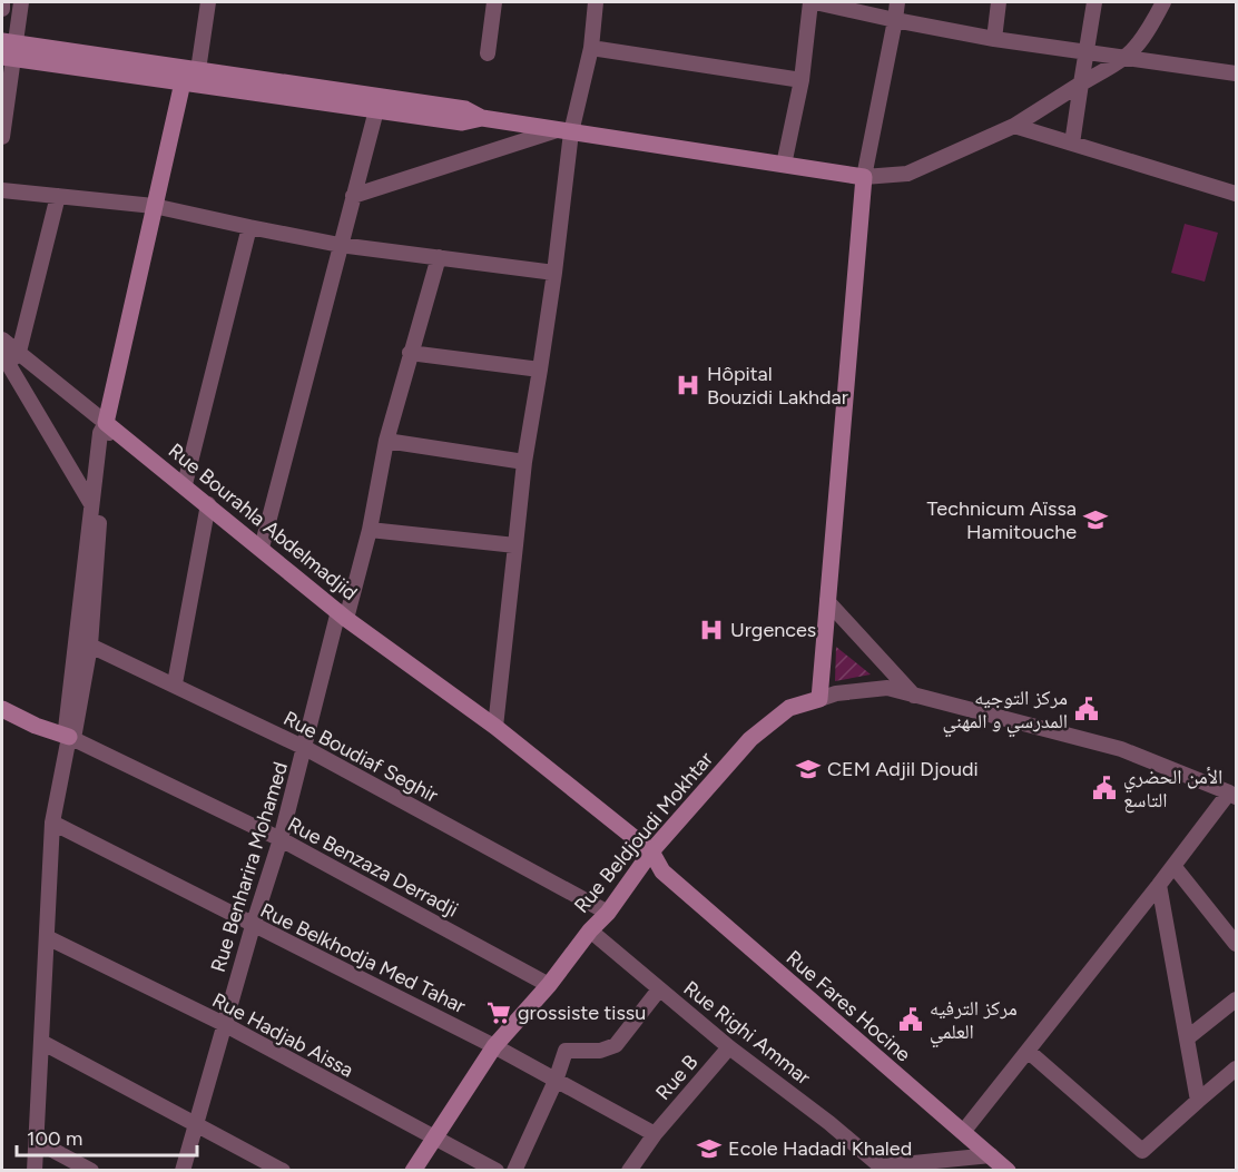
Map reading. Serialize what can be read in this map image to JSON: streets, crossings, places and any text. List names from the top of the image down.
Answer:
{
  "streets": {
    "street": [
      "Rue Bourahla Abdelmadjid",
      "Rue Boudiaf Seghir",
      "Rue Beldjoudi Mokhtar",
      "Rue Benharira Mohamed",
      "Rue Benzaza Derradji",
      "Rue Belkhodja Med Tahar",
      "Rue Fares Hocine",
      "Rue Righi Ammar",
      "Rue Hadjab Aissa",
      "Rue B"
    ]
  },
  "crossings": [
    ["Rue Bourahla Abdelmadjid", "Rue Beldjoudi Mokhtar"],
    ["Rue Bourahla Abdelmadjid", "Rue Benharira Mohamed"],
    ["Rue Bourahla Abdelmadjid", "Rue Fares Hocine"],
    ["Rue Boudiaf Seghir", "Rue Beldjoudi Mokhtar"],
    ["Rue Boudiaf Seghir", "Rue Benharira Mohamed"],
    ["Rue Beldjoudi Mokhtar", "Rue Benzaza Derradji"],
    ["Rue Beldjoudi Mokhtar", "Rue Belkhodja Med Tahar"],
    ["Rue Beldjoudi Mokhtar", "Rue Righi Ammar"],
    ["Rue Beldjoudi Mokhtar", "Rue Hadjab Aissa"],
    ["Rue Benharira Mohamed", "Rue Benzaza Derradji"],
    ["Rue Benharira Mohamed", "Rue Belkhodja Med Tahar"],
    ["Rue Benharira Mohamed", "Rue Hadjab Aissa"],
    ["Rue Belkhodja Med Tahar", "Rue B"],
    ["Rue Righi Ammar", "Rue B"]
  ],
  "places": {
    "hospital": ["Hôpital Bouzidi Lakhdar", "Urgences"],
    "school or university": ["Technicum Aïssa Hamitouche", "CEM Adjil Djoudi", "Ecole Hadadi Khaled"],
    "public building": ["مركز التوجيه المدرسي و المهني", "الأمن الحضري التاسع", "مركز الترفيه العلمي"],
    "supermarket": ["grossiste tissu"]
  },
  "scale_bar": "100 m"
}
